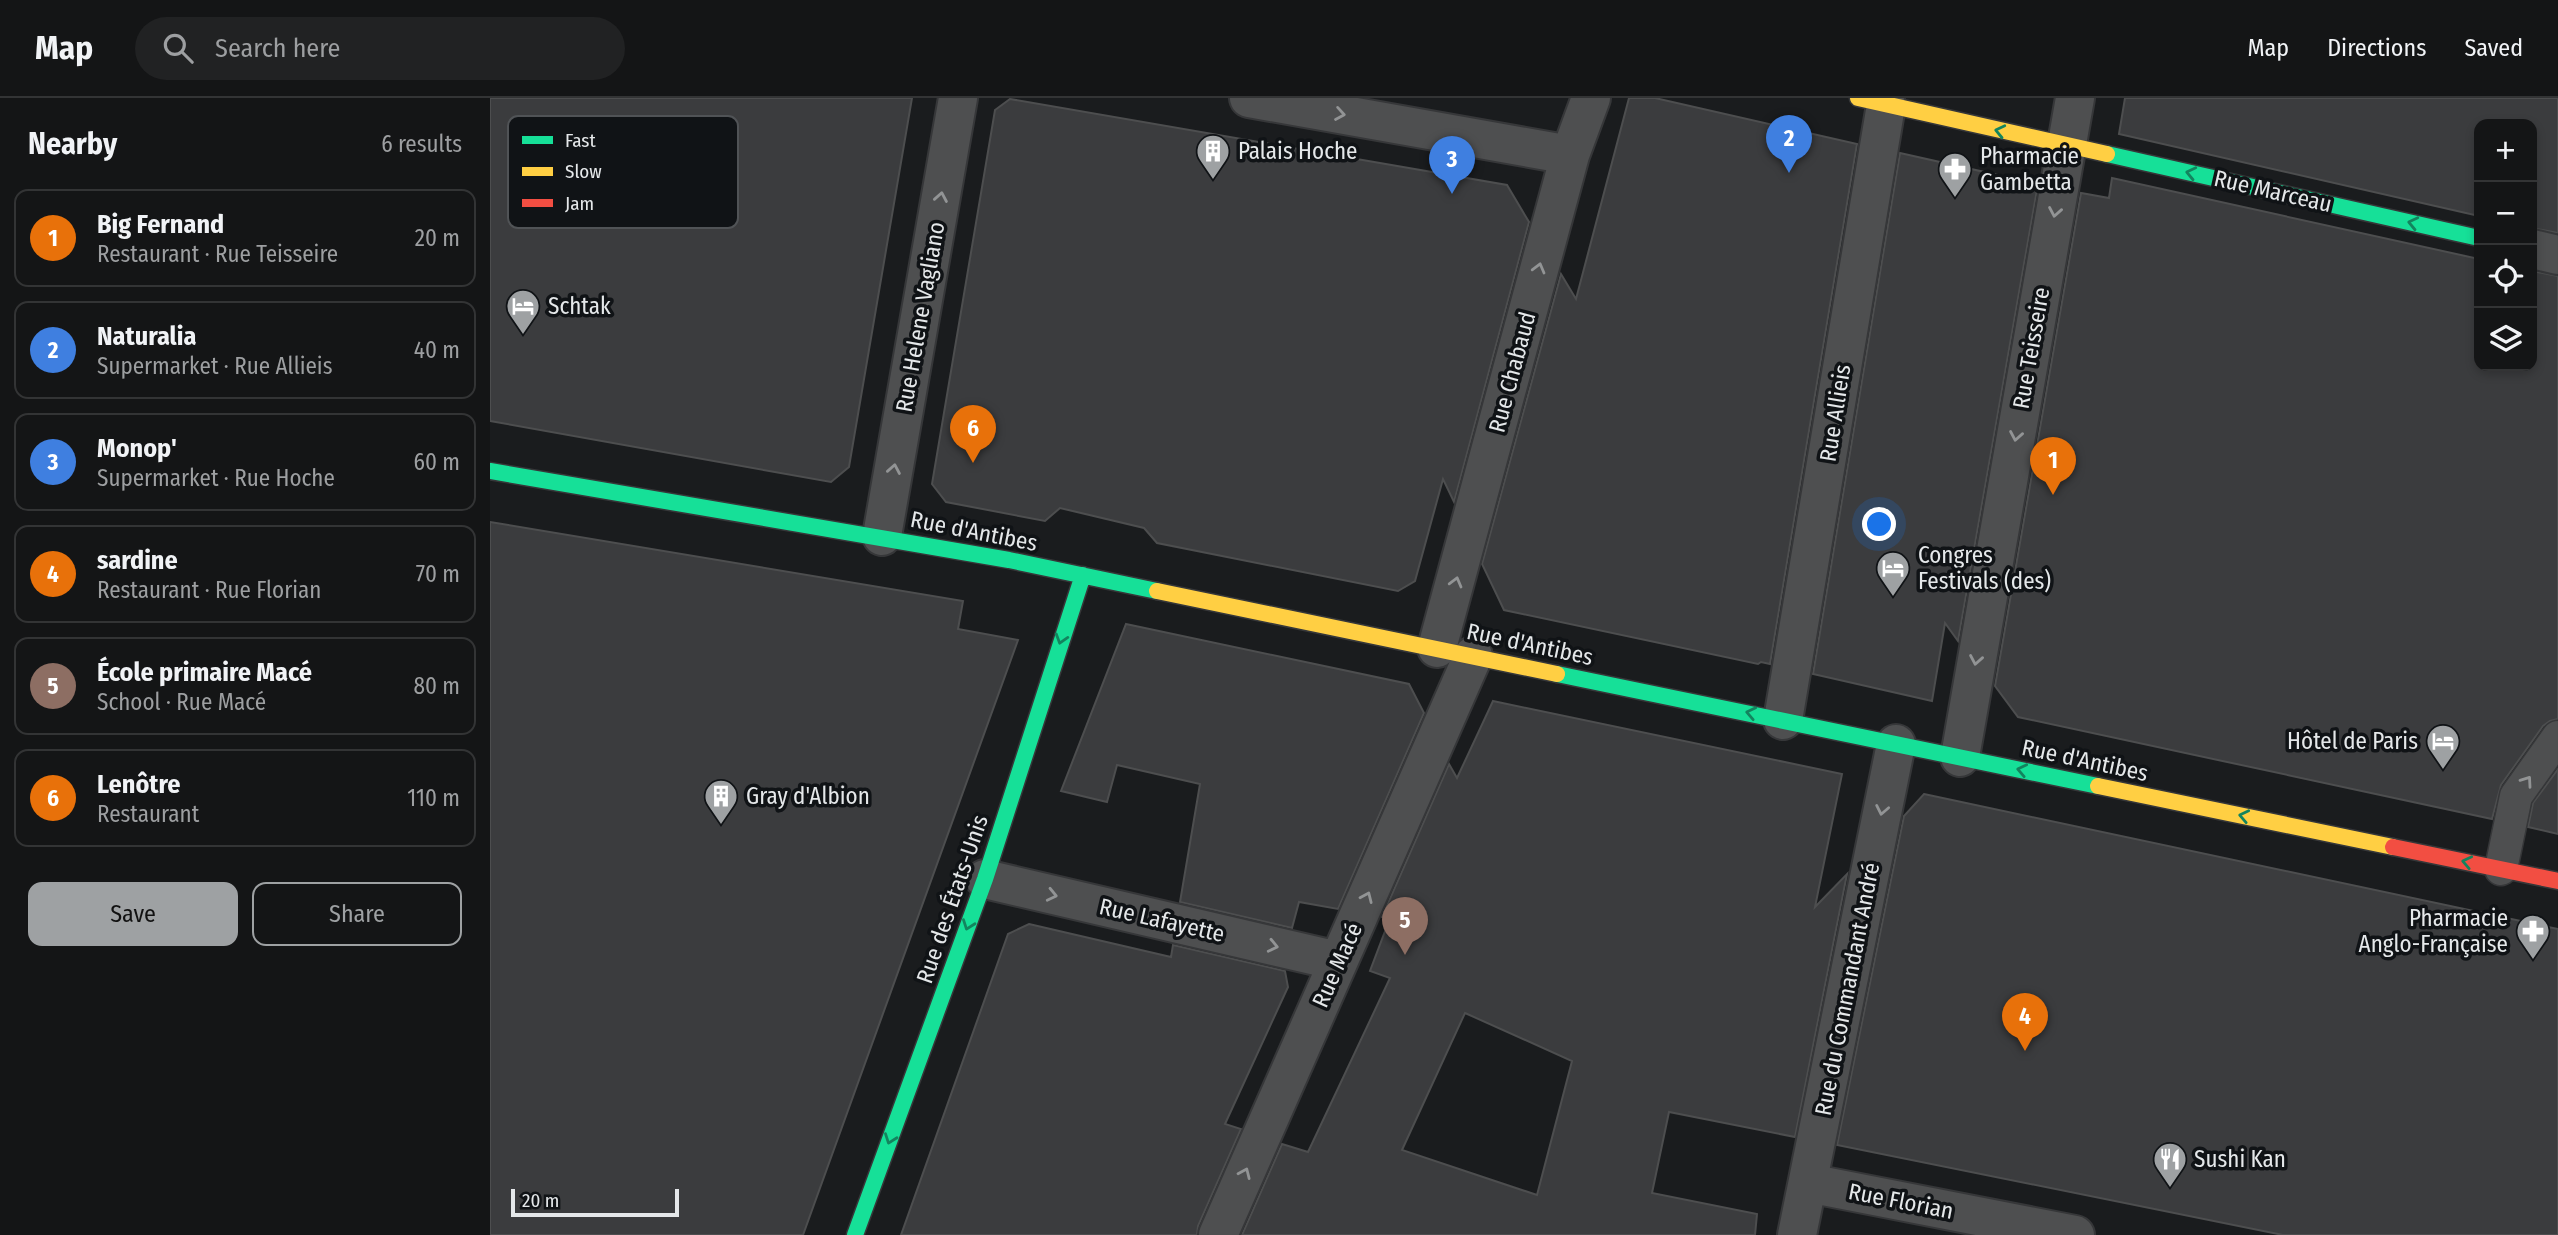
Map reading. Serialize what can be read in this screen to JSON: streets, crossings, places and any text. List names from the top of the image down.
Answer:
{
  "streets": {
    "street": [
      "Rue Marceau",
      "Rue Helene Vagliano",
      "Rue Teisseire",
      "Rue Chabaud",
      "Rue Allieis",
      "Rue d'Antibes",
      "Rue des États-Unis",
      "Rue Lafayette",
      "Rue Macé",
      "Rue du Commandant André",
      "Rue Florian"
    ]
  },
  "crossings": [
    ["Rue Marceau", "Rue Teisseire"],
    ["Rue Marceau", "Rue Allieis"],
    ["Rue Helene Vagliano", "Rue d'Antibes"],
    ["Rue Teisseire", "Rue d'Antibes"],
    ["Rue Chabaud", "Rue d'Antibes"],
    ["Rue Chabaud", "Rue Macé"],
    ["Rue Allieis", "Rue d'Antibes"],
    ["Rue d'Antibes", "Rue des États-Unis"],
    ["Rue d'Antibes", "Rue Macé"],
    ["Rue d'Antibes", "Rue du Commandant André"],
    ["Rue des États-Unis", "Rue Lafayette"],
    ["Rue Lafayette", "Rue Macé"],
    ["Rue du Commandant André", "Rue Florian"]
  ],
  "one_way": [
    "Rue Marceau",
    "Rue Helene Vagliano",
    "Rue Teisseire",
    "Rue Chabaud",
    "Rue d'Antibes",
    "Rue des États-Unis",
    "Rue Lafayette",
    "Rue Macé",
    "Rue du Commandant André"
  ],
  "places": {
    "building": ["Palais Hoche", "Gray d'Albion"],
    "pharmacy": ["Pharmacie Gambetta", "Pharmacie Anglo-Française"],
    "hotel": ["Schtak", "Congres Festivals (des)", "Hôtel de Paris"],
    "restaurant": ["Sushi Kan"]
  },
  "legend": ["Fast", "Slow", "Jam"],
  "scale_bar": "20 m",
  "page": {
    "header": "Map",
    "search": "Search here",
    "nav": ["Map", "Directions", "Saved"],
    "heading": ["Nearby", "6 results"],
    "pins": [
      "2",
      "3",
      "6",
      "1",
      "5",
      "4"
    ],
    "map_buttons": ["+", "−"],
    "list": [
      {
        "mark": "1",
        "name": "Big Fernand",
        "note": "Restaurant · Rue Teisseire",
        "value": "20 m"
      },
      {
        "mark": "2",
        "name": "Naturalia",
        "note": "Supermarket · Rue Allieis",
        "value": "40 m"
      },
      {
        "mark": "3",
        "name": "Monop'",
        "note": "Supermarket · Rue Hoche",
        "value": "60 m"
      },
      {
        "mark": "4",
        "name": "sardine",
        "note": "Restaurant · Rue Florian",
        "value": "70 m"
      },
      {
        "mark": "5",
        "name": "École primaire Macé",
        "note": "School · Rue Macé",
        "value": "80 m"
      },
      {
        "mark": "6",
        "name": "Lenôtre",
        "note": "Restaurant",
        "value": "110 m"
      }
    ],
    "buttons": ["Save", "Share"],
    "scale": "20 m"
  }
}
